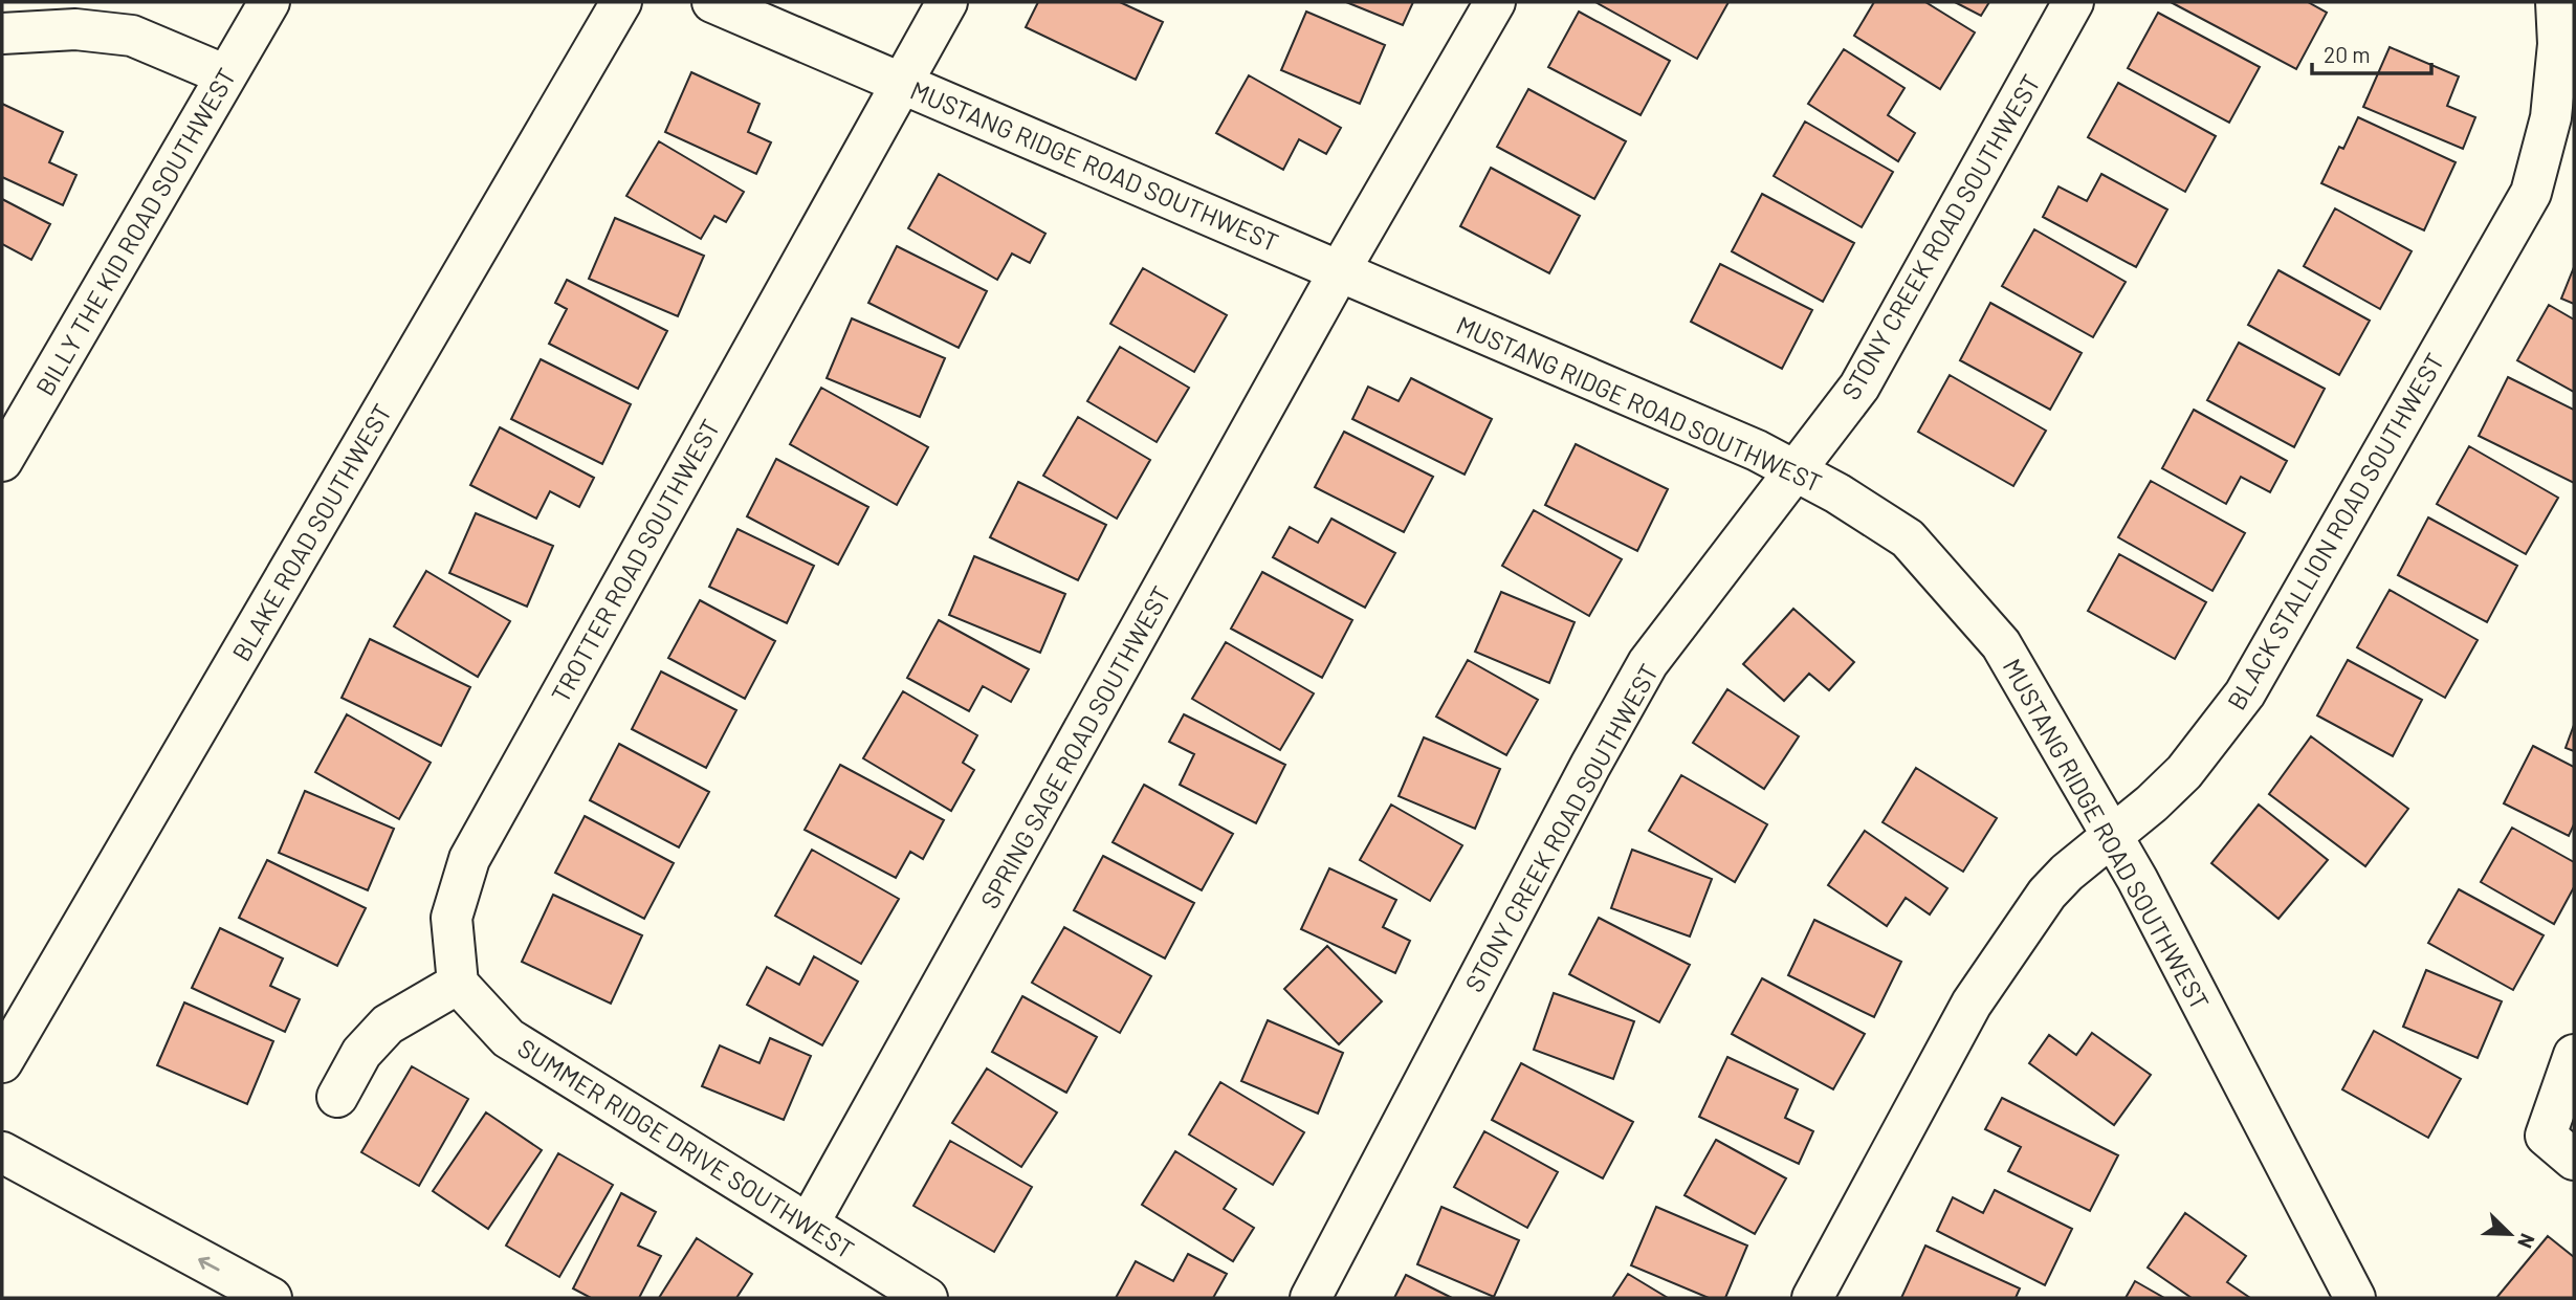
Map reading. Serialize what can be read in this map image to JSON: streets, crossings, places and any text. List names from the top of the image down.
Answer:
{
  "streets": {
    "street": [
      "MUSTANG RIDGE ROAD SOUTHWEST",
      "BILLY THE KID ROAD SOUTHWEST",
      "STONY CREEK ROAD SOUTHWEST",
      "BLACK STALLION ROAD SOUTHWEST",
      "BLAKE ROAD SOUTHWEST",
      "TROTTER ROAD SOUTHWEST",
      "SPRING SAGE ROAD SOUTHWEST",
      "SUMMER RIDGE DRIVE SOUTHWEST"
    ]
  },
  "crossings": [
    ["MUSTANG RIDGE ROAD SOUTHWEST", "STONY CREEK ROAD SOUTHWEST"],
    ["MUSTANG RIDGE ROAD SOUTHWEST", "BLACK STALLION ROAD SOUTHWEST"],
    ["MUSTANG RIDGE ROAD SOUTHWEST", "TROTTER ROAD SOUTHWEST"],
    ["MUSTANG RIDGE ROAD SOUTHWEST", "SPRING SAGE ROAD SOUTHWEST"],
    ["TROTTER ROAD SOUTHWEST", "SUMMER RIDGE DRIVE SOUTHWEST"],
    ["SPRING SAGE ROAD SOUTHWEST", "SUMMER RIDGE DRIVE SOUTHWEST"]
  ],
  "scale_bar": "20 m",
  "north": "bottom right"
}
